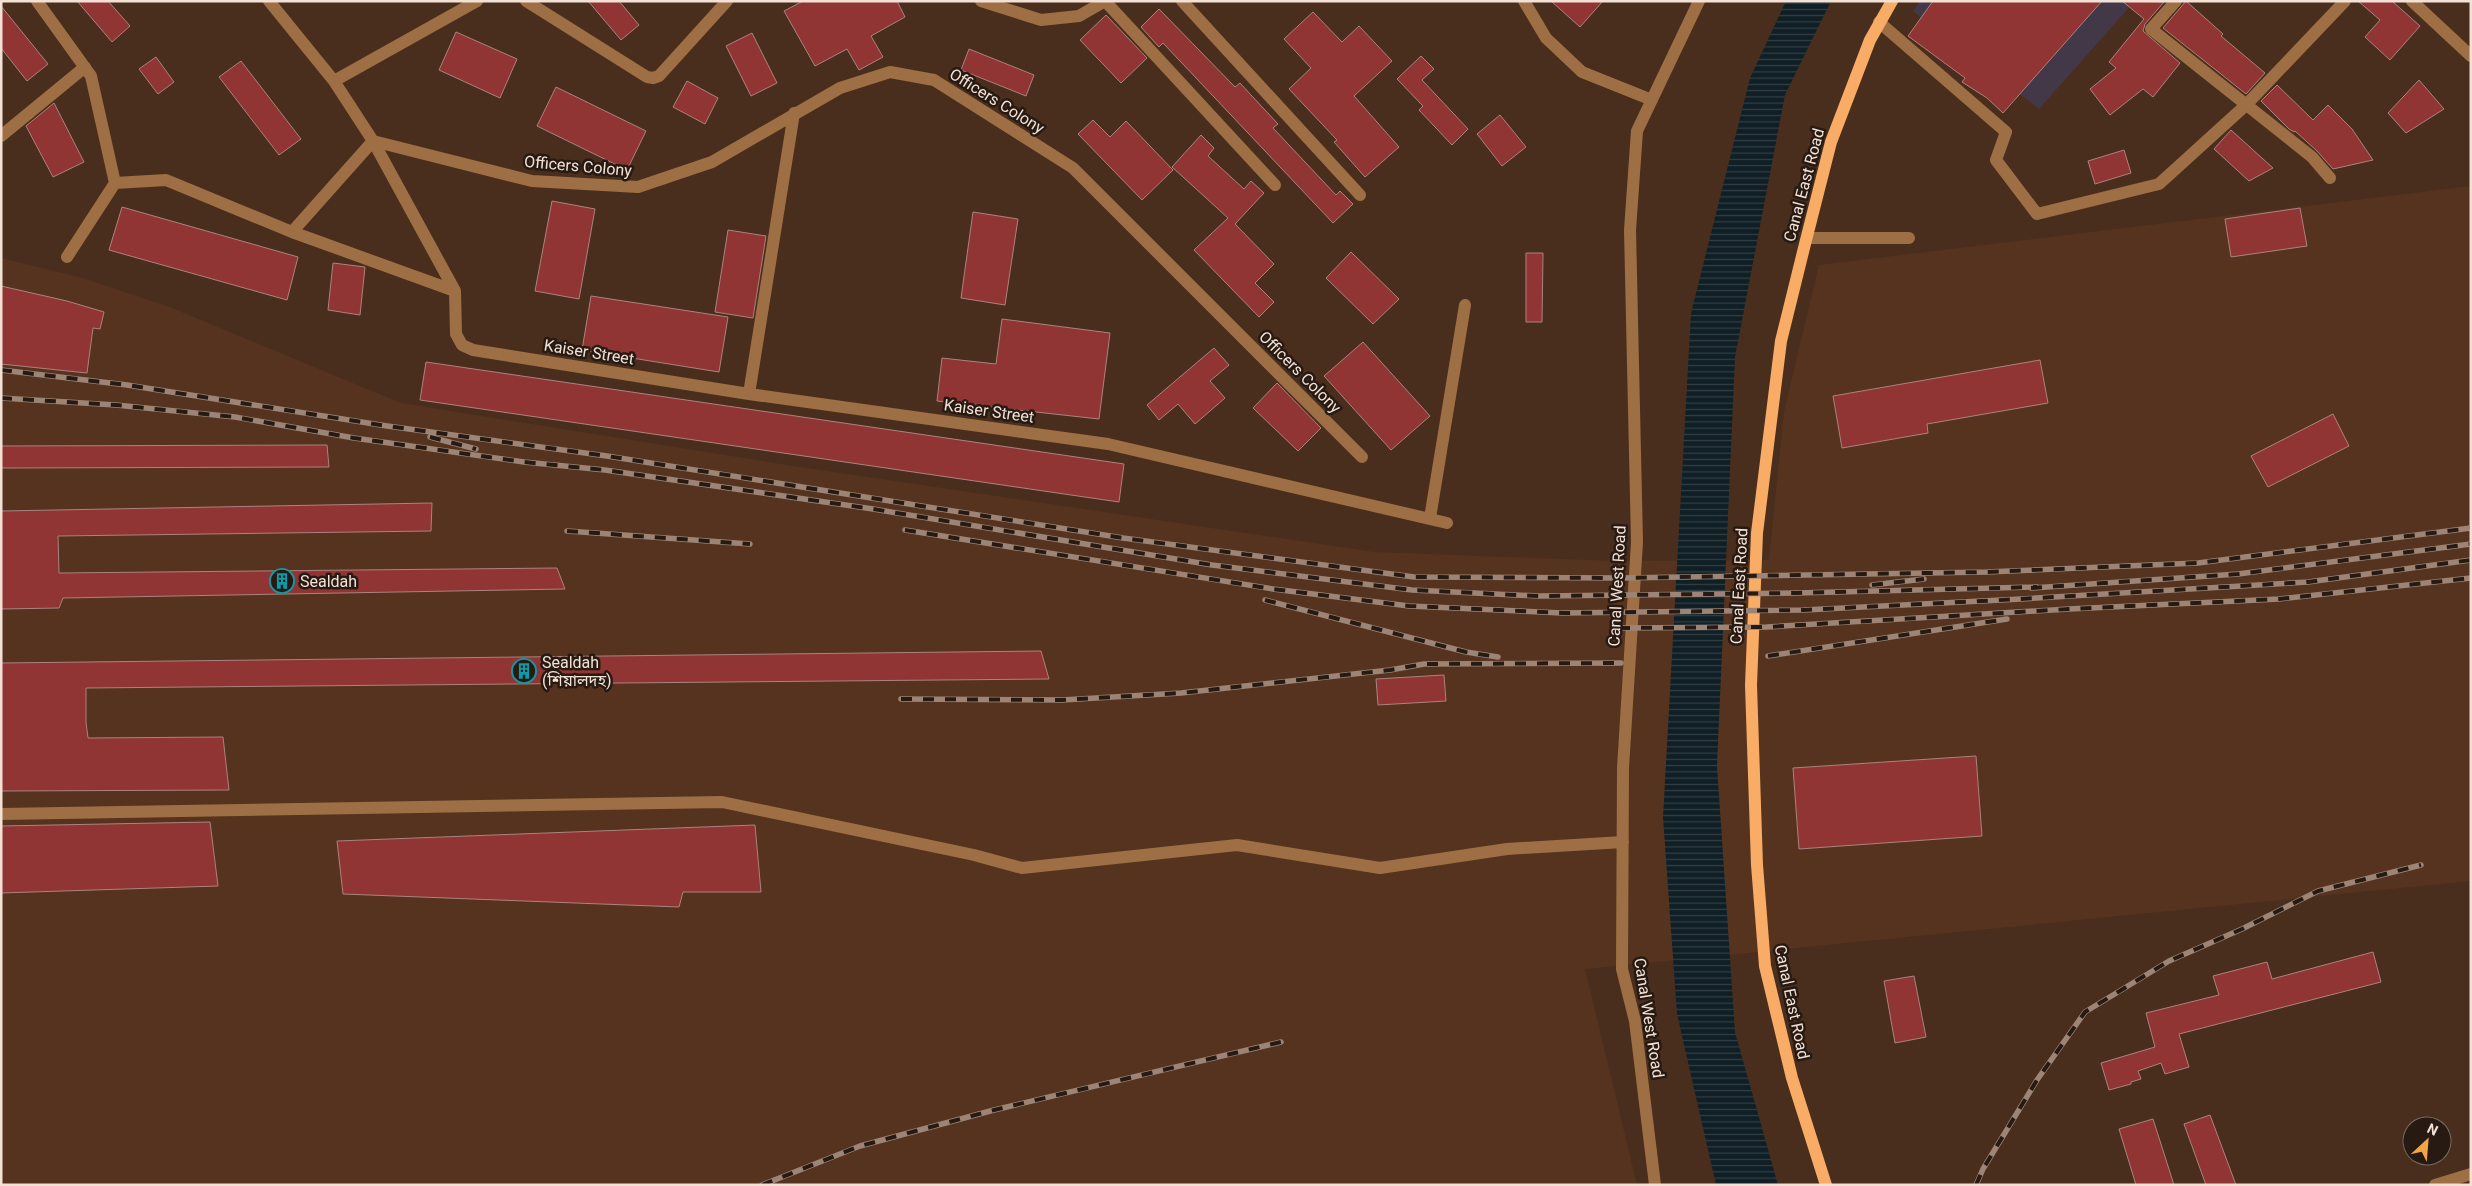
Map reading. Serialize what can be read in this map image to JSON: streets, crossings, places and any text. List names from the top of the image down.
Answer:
{
  "streets": {
    "main road": ["Canal East Road"],
    "street": ["Officers Colony", "Kaiser Street", "Canal West Road"]
  },
  "crossings": [
    ["Officers Colony", "Kaiser Street"]
  ],
  "places": {
    "building": ["Sealdah", "Sealdah (শিয়ালদহ)"]
  },
  "north": "top right"
}
